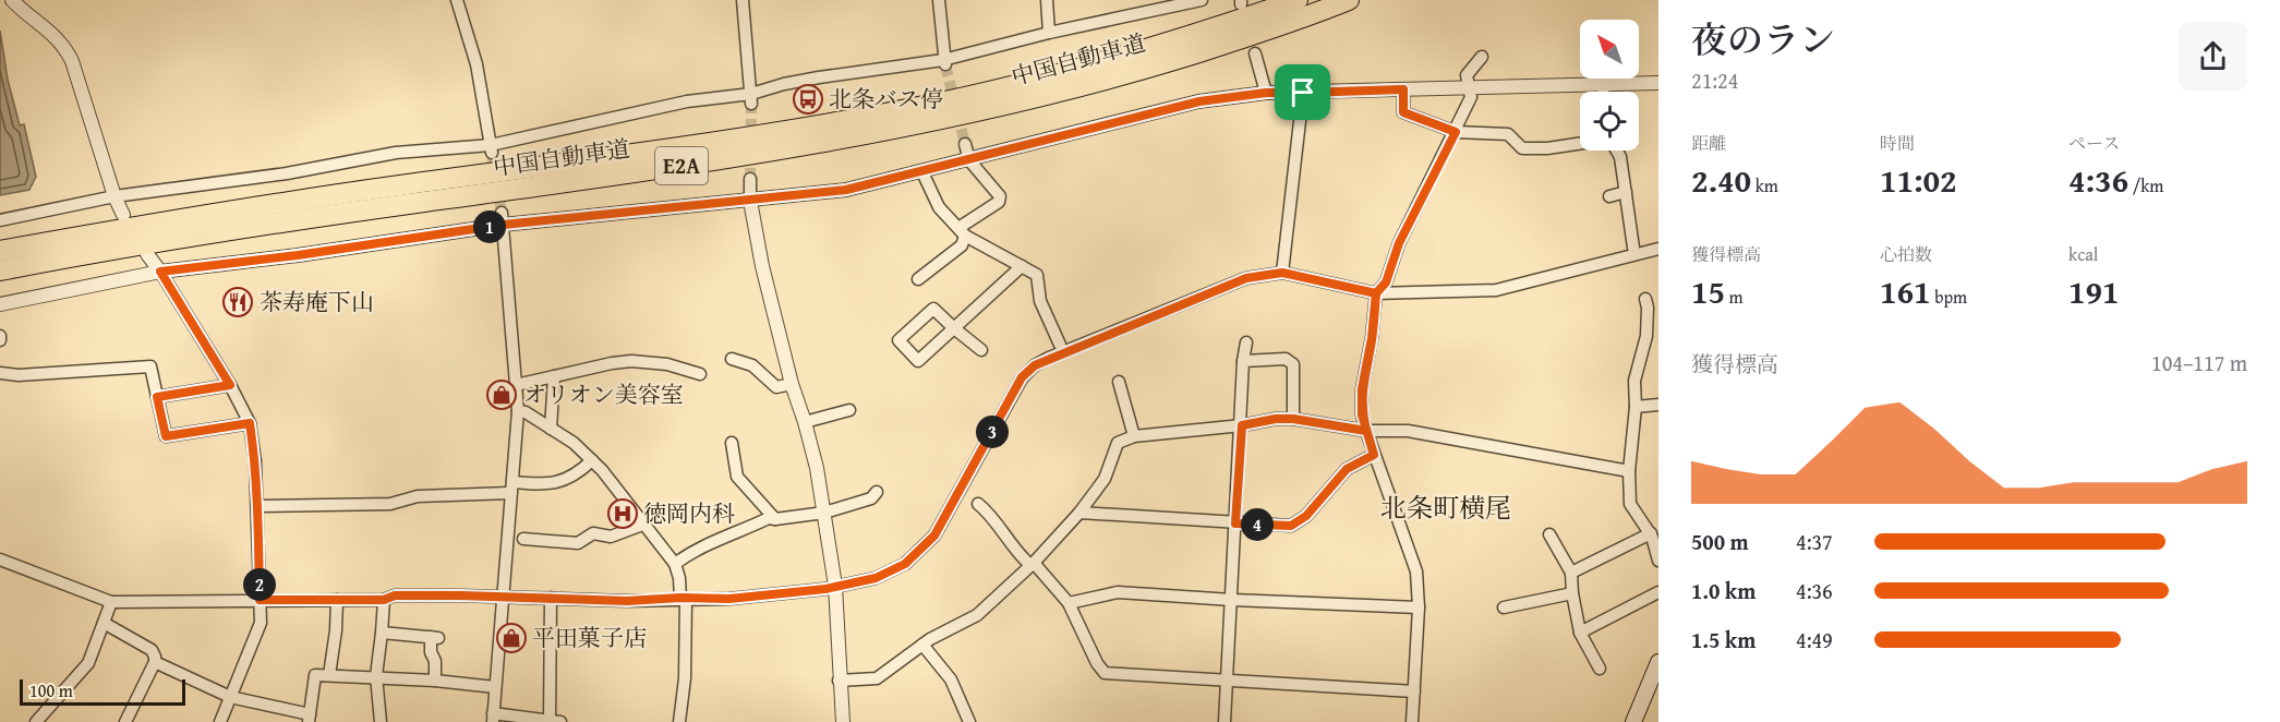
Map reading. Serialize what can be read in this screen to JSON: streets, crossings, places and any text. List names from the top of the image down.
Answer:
{
  "streets": {
    "highway": ["中国自動車道", "E2A"]
  },
  "districts": ["北条町横尾"],
  "places": {
    "bus stop": ["北条バス停"],
    "restaurant": ["茶寿庵下山"],
    "shop": ["オリオン美容室", "平田菓子店"],
    "hospital": ["徳岡内科"]
  },
  "scale_bar": "100 m",
  "north": "top left",
  "page": {
    "heading": ["夜のラン", "21:24"],
    "stats": [
      ["距離", "2.40 km"],
      ["時間", "11:02"],
      ["ペース", "4:36 /km"],
      ["獲得標高", "15 m"],
      ["心拍数", "161 bpm"],
      ["kcal", "191"]
    ],
    "pins": [
      "1",
      "3",
      "4",
      "2"
    ],
    "chart": ["獲得標高", "104–117 m"],
    "list": [
      {
        "name": "500 m",
        "note": "4:37"
      },
      {
        "name": "1.0 km",
        "note": "4:36"
      },
      {
        "name": "1.5 km",
        "note": "4:49"
      }
    ],
    "scale": "100 m"
  }
}
